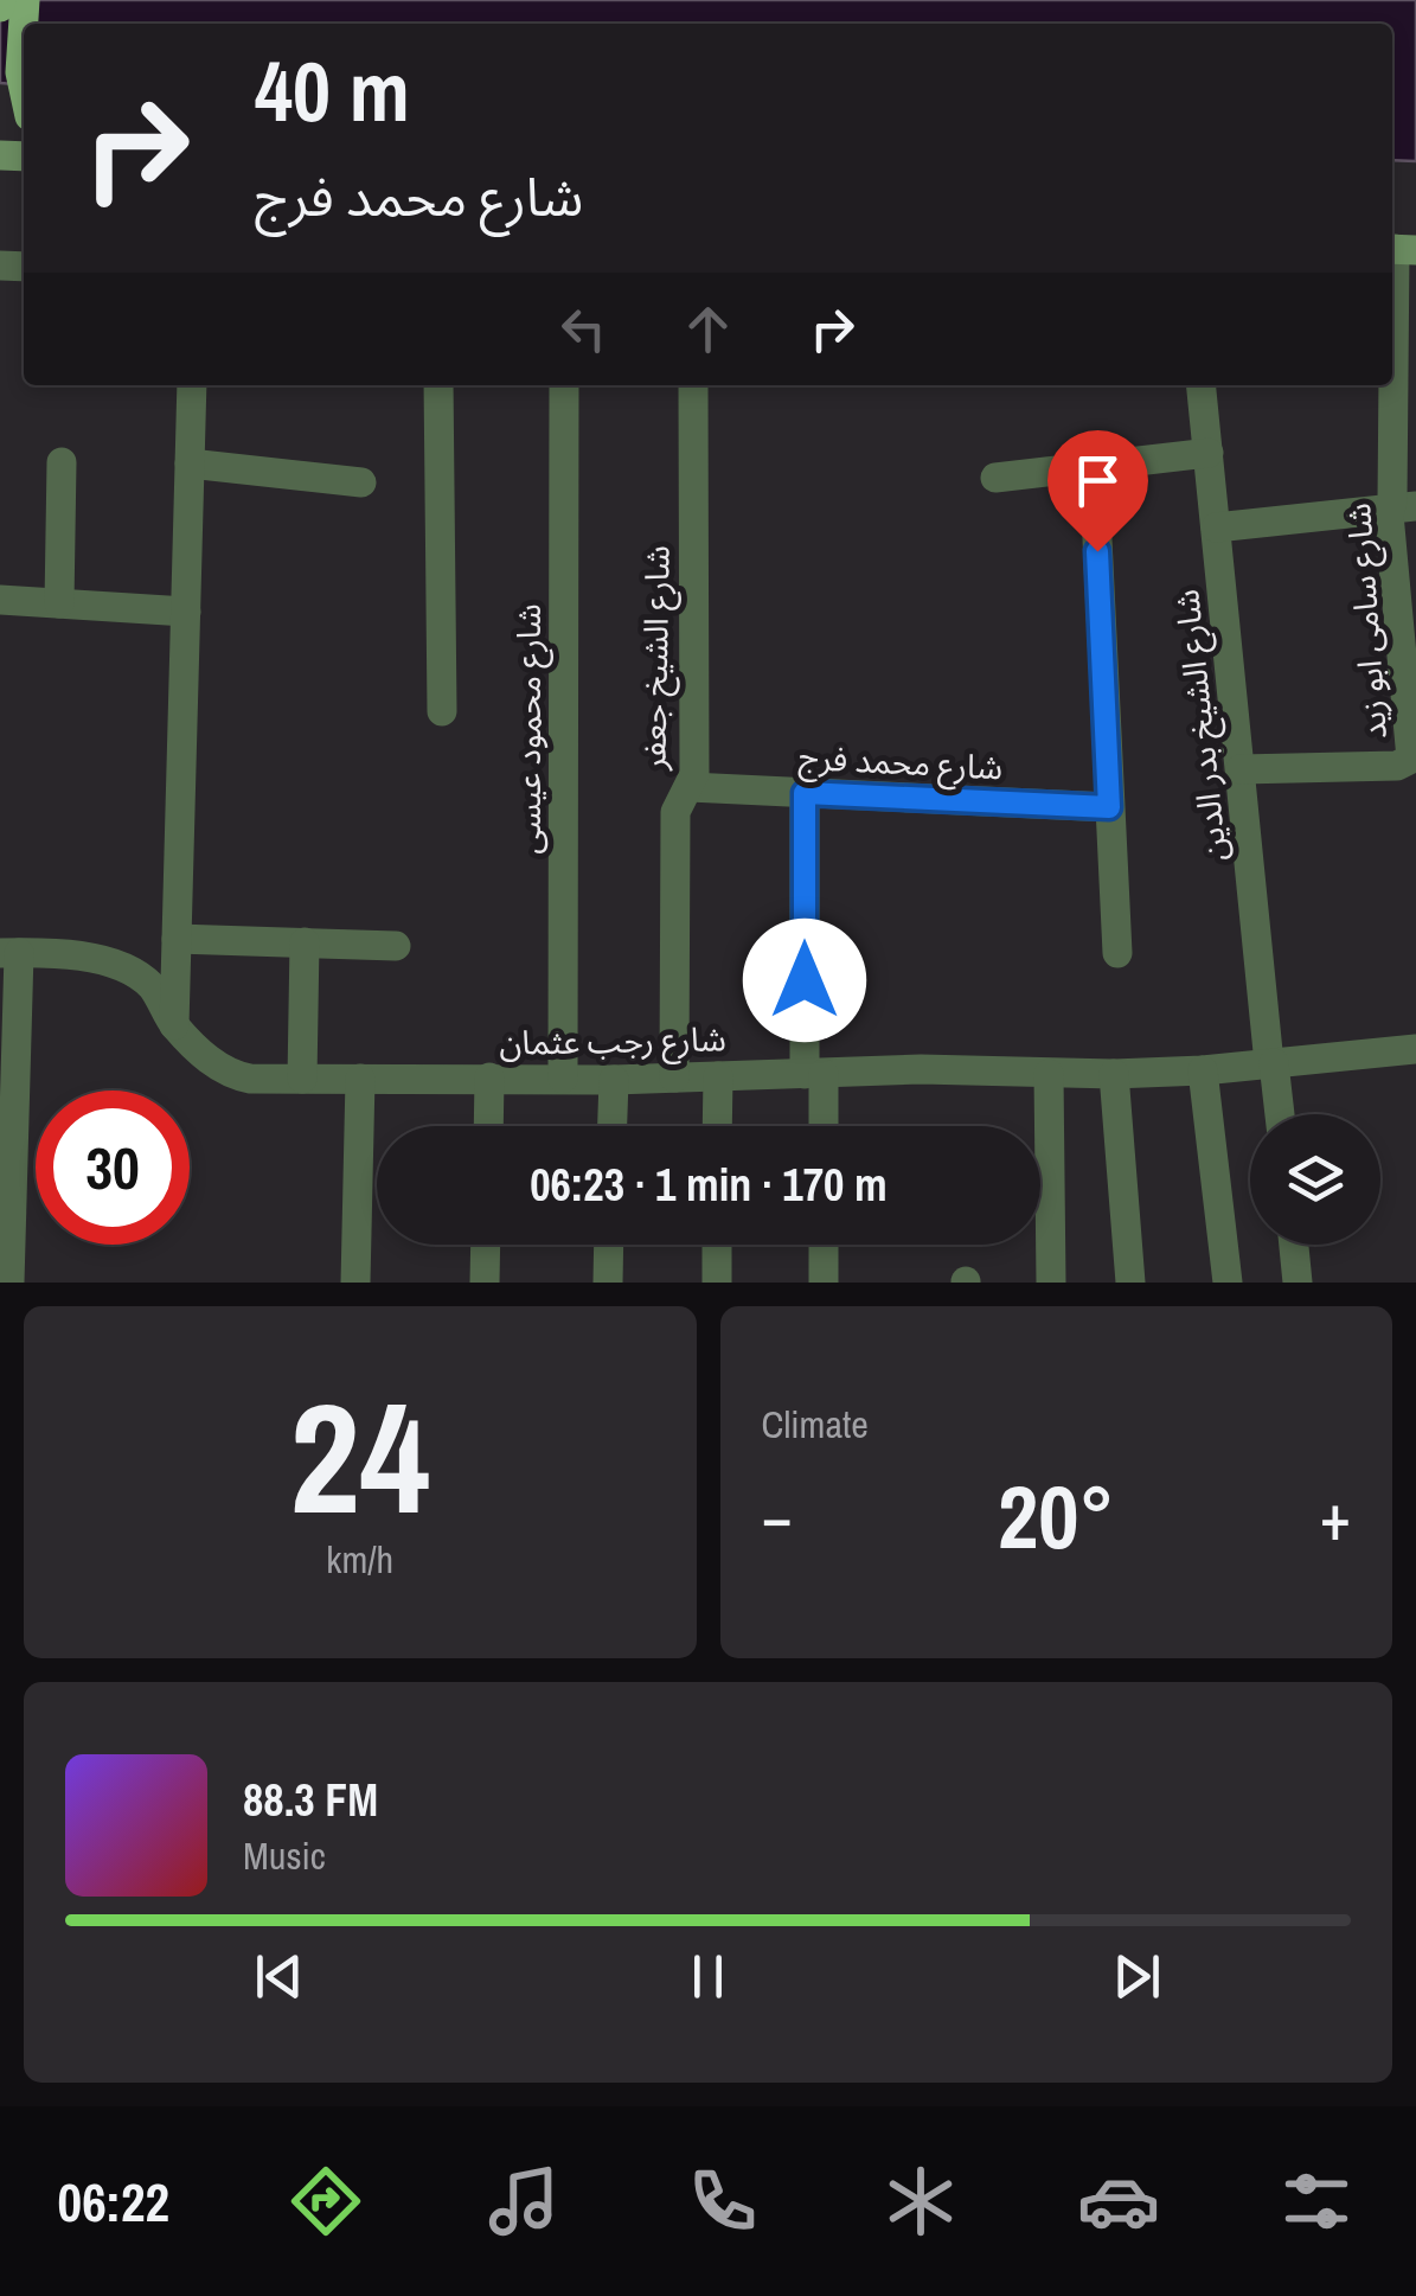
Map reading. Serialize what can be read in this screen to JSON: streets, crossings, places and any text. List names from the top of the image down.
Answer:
{
  "streets": {
    "street": [
      "شارع سامى ابو زيد",
      "شارع الشيخ جعفر",
      "شارع الشيخ بدر الدين",
      "شارع محمود عيسى",
      "شارع محمد فرج",
      "شارع رجب عثمان"
    ]
  },
  "crossings": [
    ["شارع سامى ابو زيد", "شارع الشيخ بدر الدين"],
    ["شارع الشيخ جعفر", "شارع محمد فرج"],
    ["شارع الشيخ جعفر", "شارع رجب عثمان"],
    ["شارع الشيخ بدر الدين", "شارع رجب عثمان"],
    ["شارع محمود عيسى", "شارع رجب عثمان"]
  ],
  "page": {
    "turn": ["40 m", "شارع محمد فرج"],
    "limit": "30",
    "trip": "06:23 · 1 min · 170 m",
    "tile": [
      ["24", "km/h"],
      "Climate"
    ],
    "heat": ["−", "20°", "+"],
    "song": ["88.3 FM", "Music"],
    "tabs": "06:22"
  }
}
